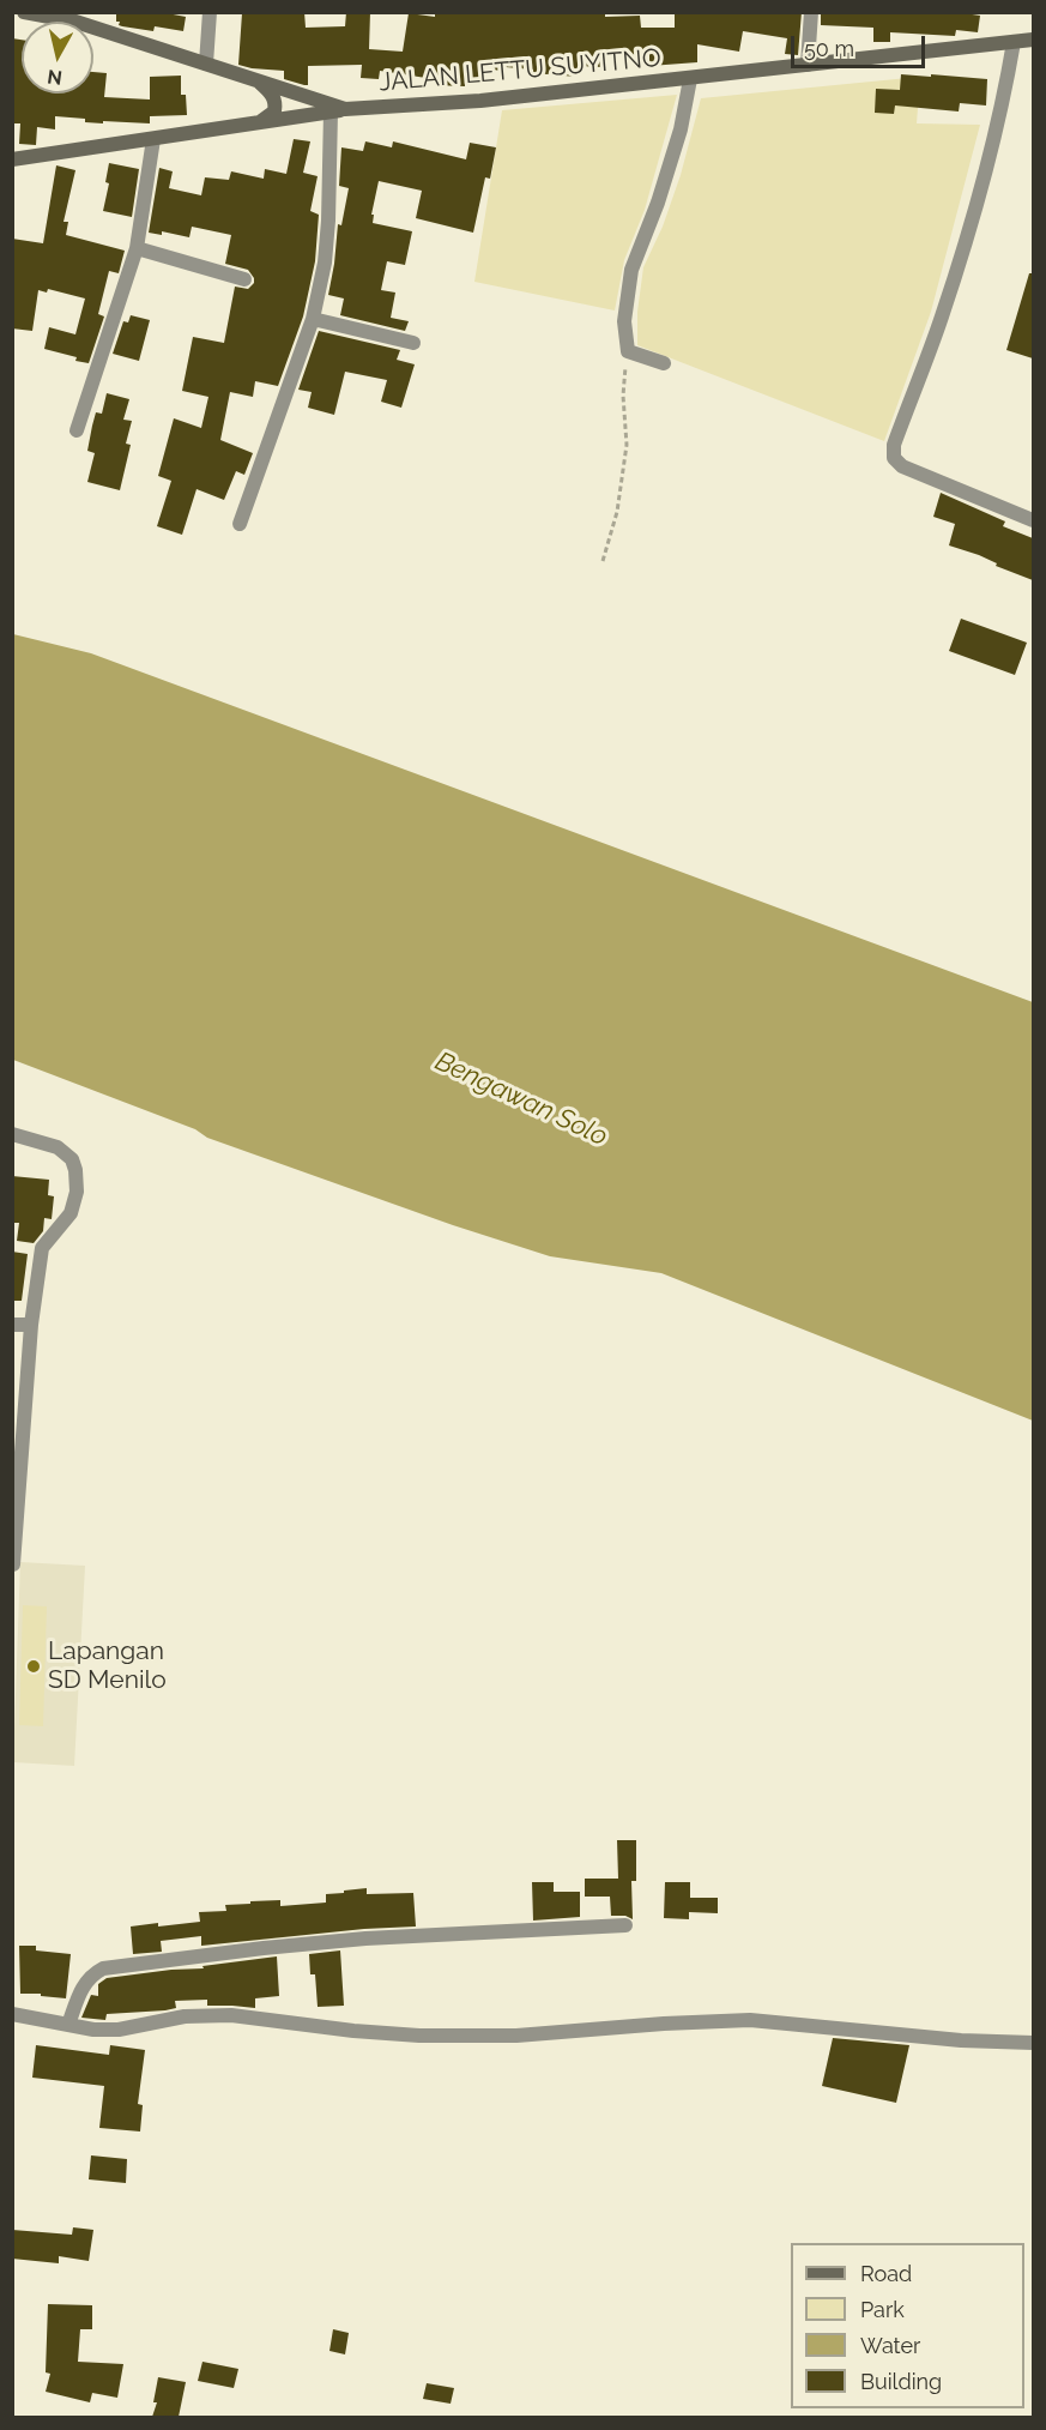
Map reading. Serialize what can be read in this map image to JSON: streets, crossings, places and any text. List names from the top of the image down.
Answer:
{
  "streets": {
    "main road": ["JALAN LETTU SUYITNO"]
  },
  "water": ["Bengawan Solo"],
  "places": ["Lapangan SD Menilo"],
  "legend": [
    "Road",
    "Park",
    "Water",
    "Building"
  ],
  "scale_bar": "50 m",
  "north": "bottom"
}
